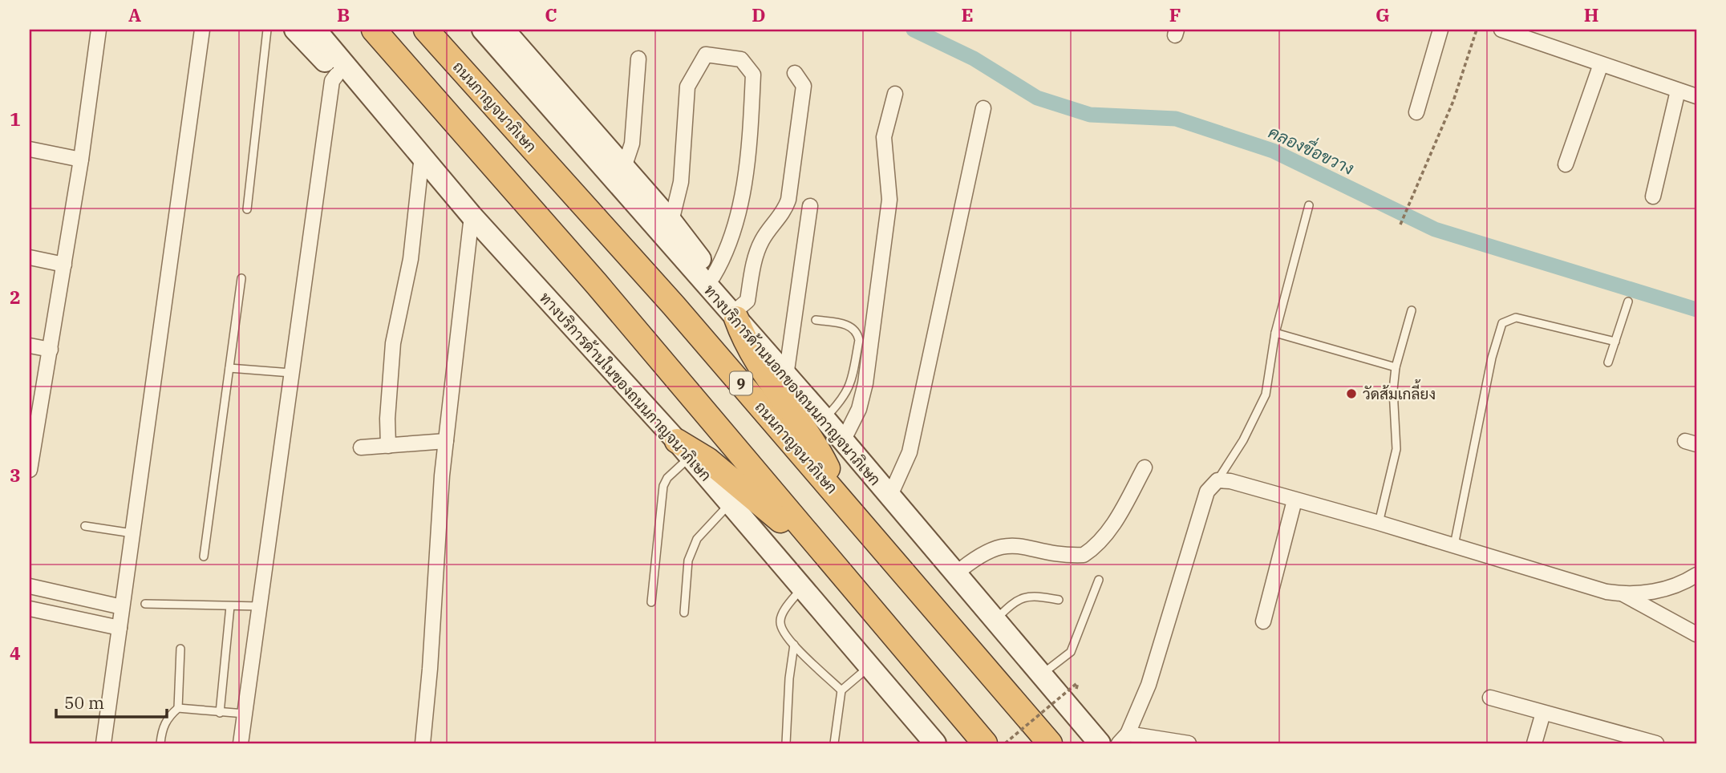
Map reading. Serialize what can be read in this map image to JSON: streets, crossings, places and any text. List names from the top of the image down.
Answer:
{
  "streets": {
    "highway": ["ถนนกาญจนาภิเษก", "9"],
    "main road": ["ทางบริการด้านนอกของถนนกาญจนาภิเษก", "ทางบริการด้านในของถนนกาญจนาภิเษก"]
  },
  "water": ["คลองขื่อขวาง"],
  "places": ["วัดส้มเกลี้ยง"],
  "scale_bar": "50 m",
  "grid": {
    "columns": [
      "A",
      "B",
      "C",
      "D",
      "E",
      "F",
      "G",
      "H"
    ],
    "rows": [
      "1",
      "2",
      "3",
      "4"
    ]
  }
}
